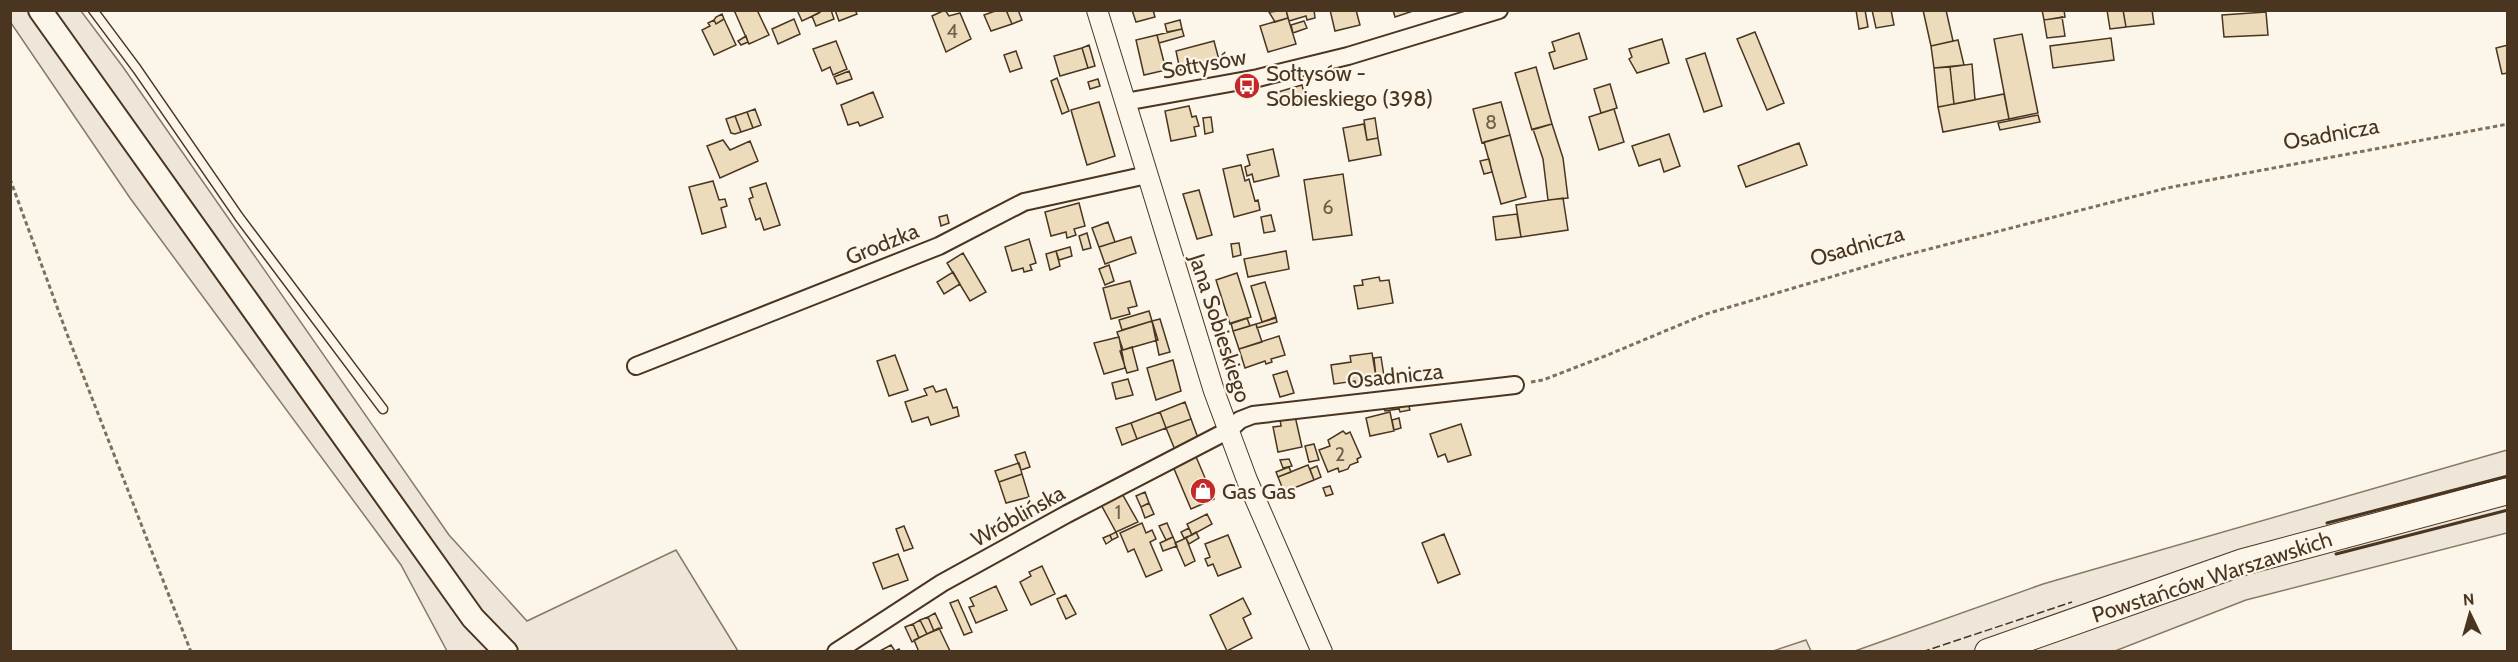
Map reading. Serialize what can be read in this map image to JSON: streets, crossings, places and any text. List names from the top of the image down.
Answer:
{
  "streets": {
    "main road": ["Powstańców Warszawskich"],
    "street": [
      "Sołtysów",
      "Osadnicza",
      "Grodzka",
      "Jana Sobieskiego",
      "Wróblińska"
    ]
  },
  "crossings": [
    ["Sołtysów", "Jana Sobieskiego"],
    ["Osadnicza", "Jana Sobieskiego"],
    ["Osadnicza", "Wróblińska"],
    ["Grodzka", "Jana Sobieskiego"],
    ["Jana Sobieskiego", "Wróblińska"]
  ],
  "places": {
    "bus stop": ["Sołtysów - Sobieskiego (398)"],
    "shop": ["Gas Gas"]
  },
  "house_numbers": [
    "4",
    "8",
    "6",
    "2",
    "1"
  ],
  "north": "top"
}
